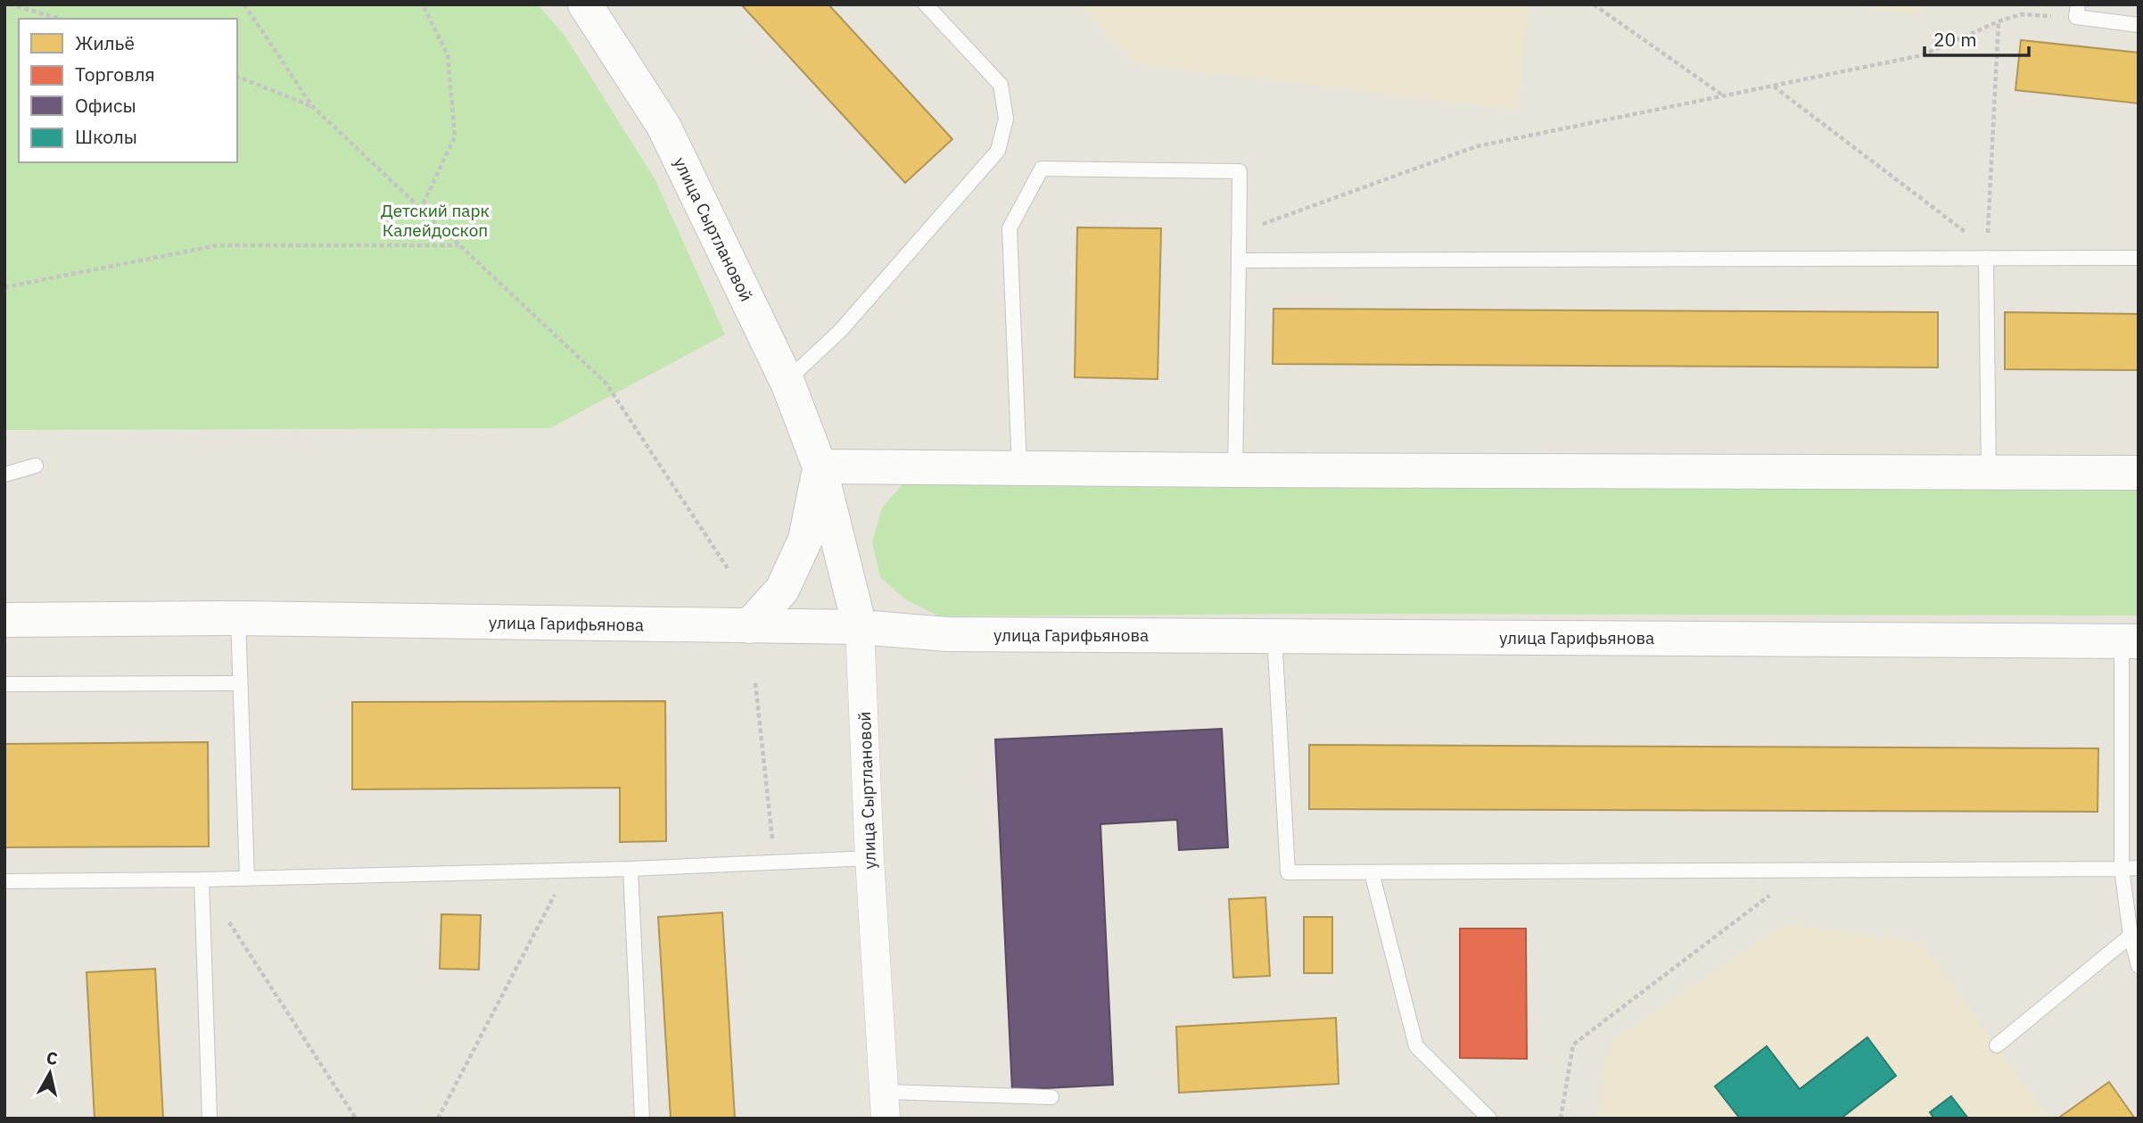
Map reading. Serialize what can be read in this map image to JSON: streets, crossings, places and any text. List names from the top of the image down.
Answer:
{
  "streets": {
    "street": ["улица Сыртлановой", "улица Гарифьянова"]
  },
  "crossings": [
    ["улица Сыртлановой", "улица Гарифьянова"]
  ],
  "parks": ["Детский парк Калейдоскоп"],
  "legend": [
    "Жильё",
    "Торговля",
    "Офисы",
    "Школы"
  ],
  "scale_bar": "20 m",
  "north": "top"
}
